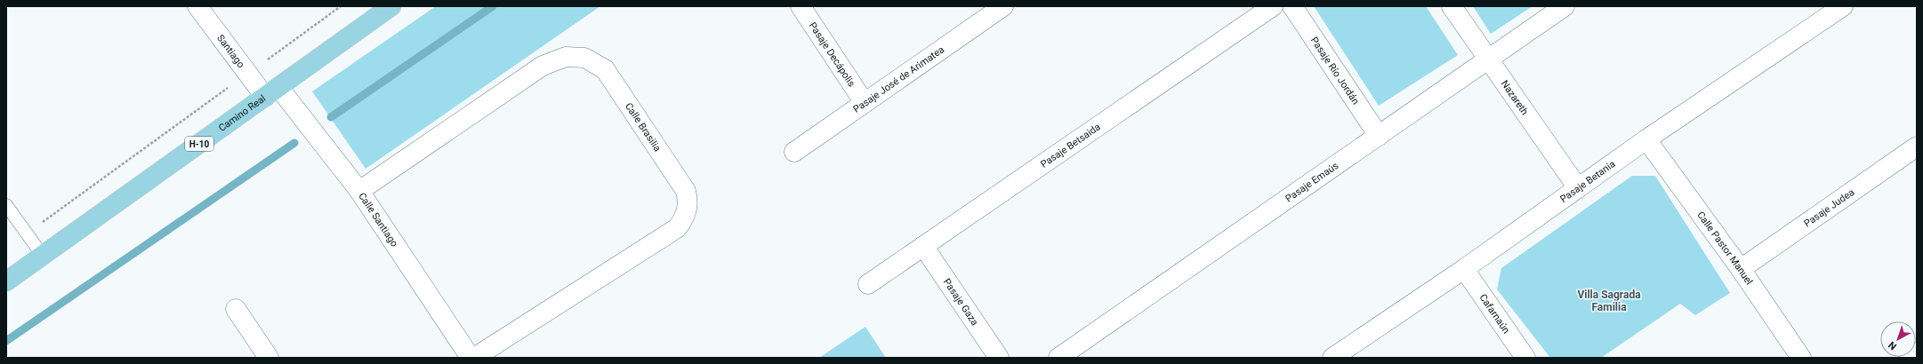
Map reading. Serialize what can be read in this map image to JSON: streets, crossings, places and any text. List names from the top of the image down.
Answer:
{
  "streets": {
    "main road": ["Camino Real", "H-10"],
    "street": [
      "Santiago",
      "Pasaje Decápolis",
      "Pasaje Río Jordán",
      "Pasaje José de Arimatea",
      "Nazareth",
      "Calle Brasilia",
      "Pasaje Betsaida",
      "Pasaje Betania",
      "Pasaje Emaús",
      "Pasaje Judea",
      "Calle Santiago",
      "Calle Pastor Manuel",
      "Pasaje Gaza",
      "Cafarnaún"
    ]
  },
  "crossings": [
    ["Santiago", "Camino Real"],
    ["Santiago", "Calle Santiago"],
    ["Pasaje Decápolis", "Pasaje José de Arimatea"],
    ["Pasaje Río Jordán", "Pasaje Emaús"],
    ["Nazareth", "Pasaje Betania"],
    ["Nazareth", "Pasaje Emaús"],
    ["Camino Real", "Calle Santiago"],
    ["Calle Brasilia", "Calle Santiago"],
    ["Pasaje Betsaida", "Pasaje Gaza"],
    ["Pasaje Betania", "Calle Pastor Manuel"],
    ["Pasaje Betania", "Cafarnaún"],
    ["Pasaje Judea", "Calle Pastor Manuel"]
  ],
  "districts": ["Villa Sagrada Familia"],
  "north": "bottom left"
}
